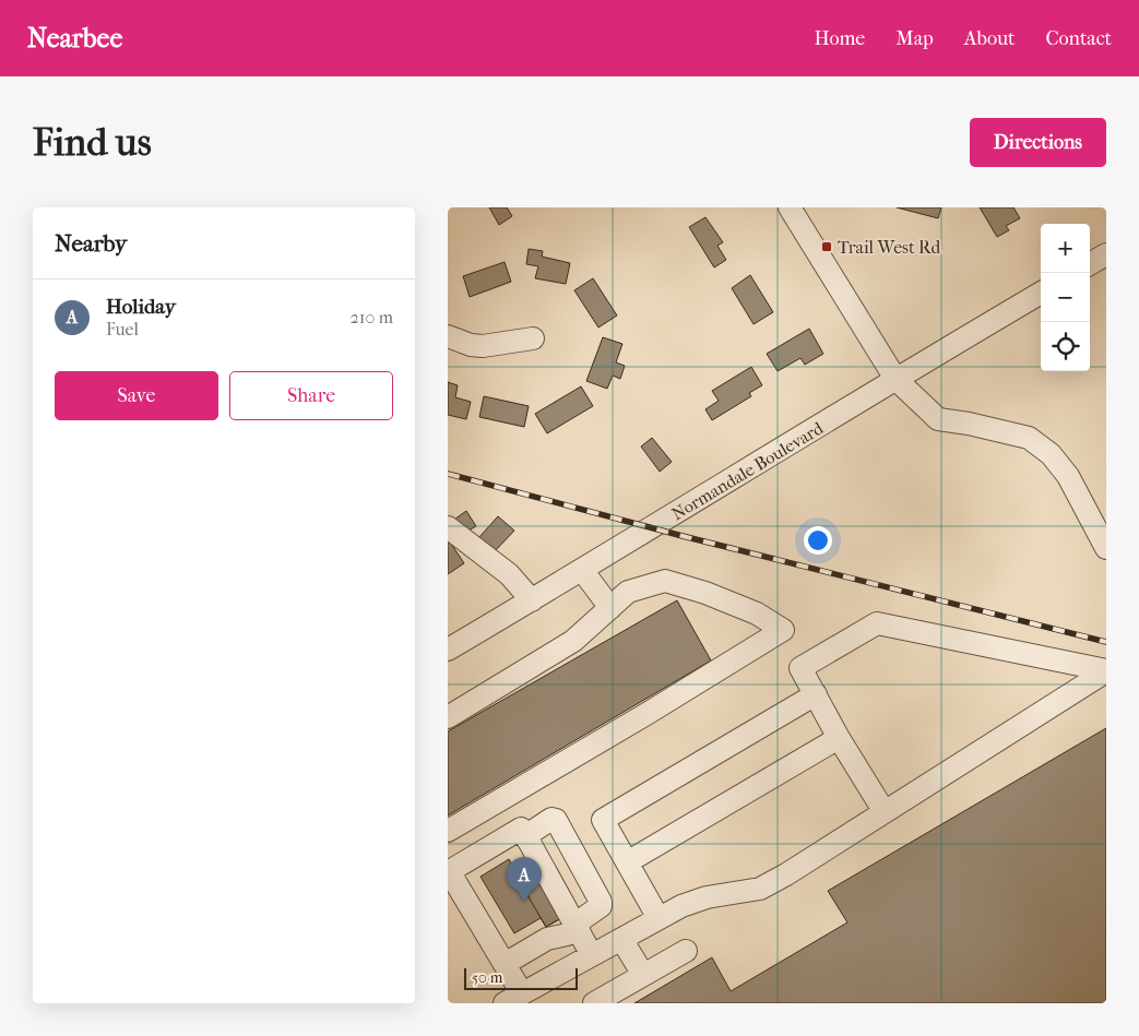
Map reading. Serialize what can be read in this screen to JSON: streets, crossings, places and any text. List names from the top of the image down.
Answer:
{
  "streets": {
    "street": ["Normandale Boulevard"]
  },
  "places": {
    "transit": ["Trail West Rd"]
  },
  "scale_bar": "50 m",
  "page": {
    "header": "Nearbee",
    "nav": [
      "Home",
      "Map",
      "About",
      "Contact"
    ],
    "buttons": [
      "Directions",
      ["Save", "Share"]
    ],
    "title": "Find us",
    "heading": "Nearby",
    "map_buttons": ["+", "−"],
    "list": [
      {
        "mark": "A",
        "name": "Holiday",
        "note": "Fuel",
        "value": "210 m"
      }
    ],
    "pins": "A",
    "scale": "50 m"
  }
}
